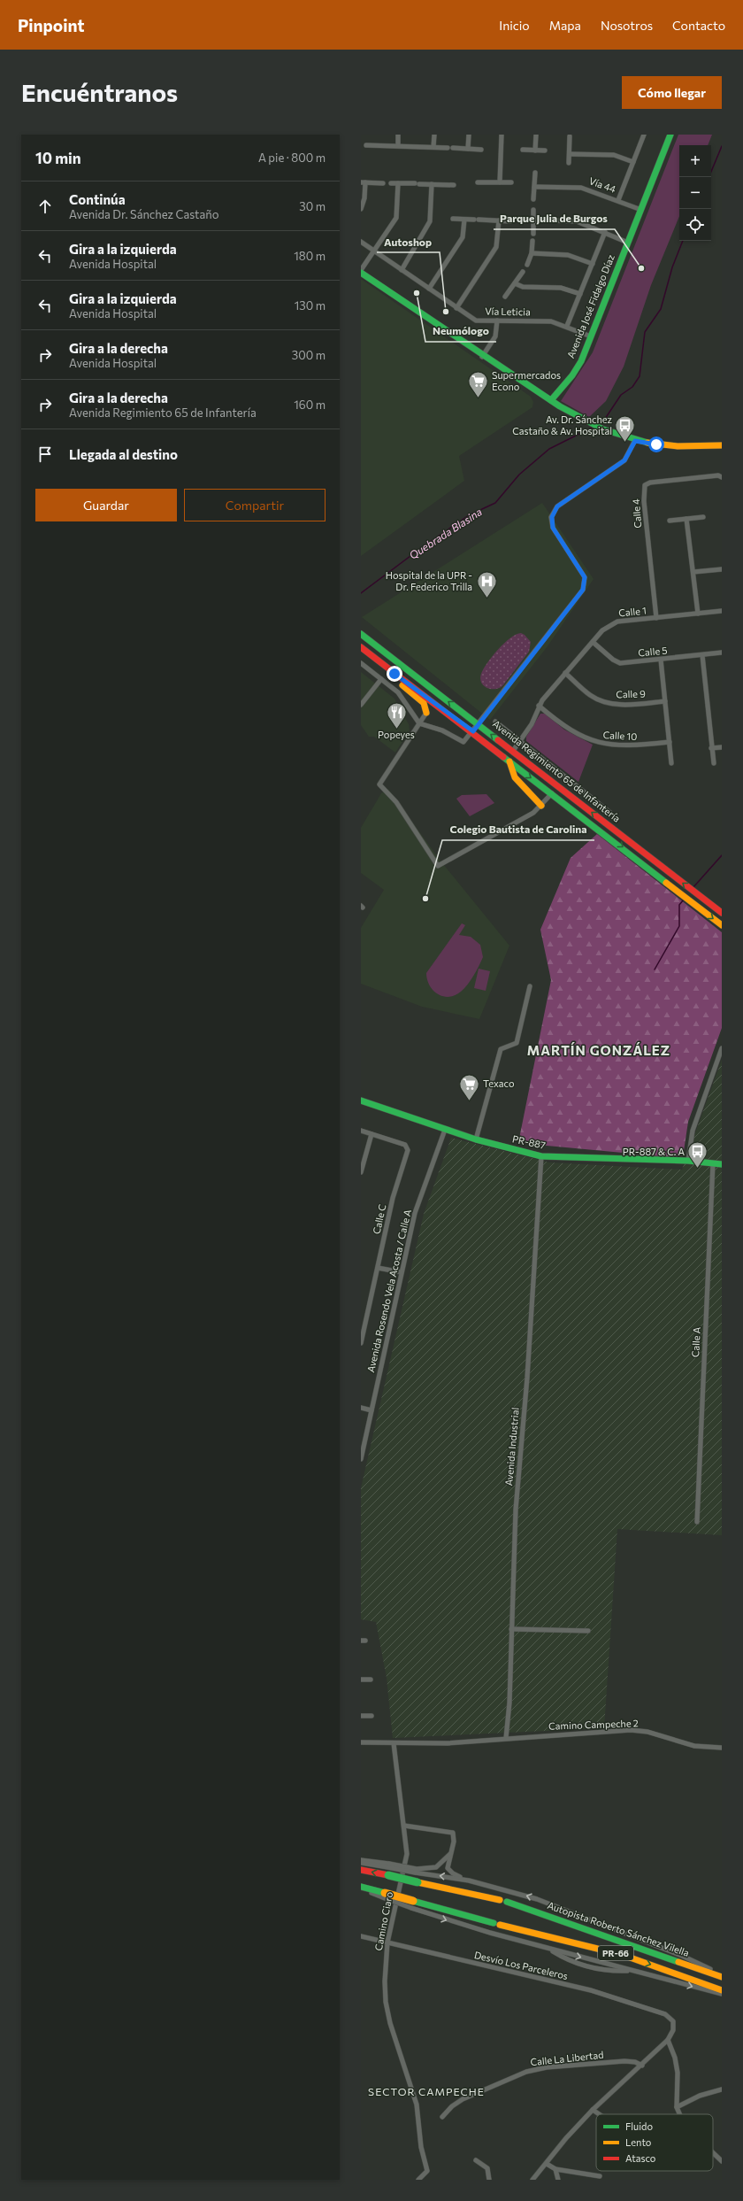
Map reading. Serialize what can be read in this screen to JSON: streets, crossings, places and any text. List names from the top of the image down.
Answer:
{
  "streets": {
    "main road": [
      "Avenida José Fidalgo Díaz",
      "Avenida Regimiento 65 de Infantería",
      "PR-887",
      "Autopista Roberto Sánchez Vilella",
      "PR-66"
    ],
    "street": [
      "Vía 44",
      "Vía Leticia",
      "Calle 4",
      "Calle 1",
      "Calle 5",
      "Calle 9",
      "Calle 10",
      "Calle C",
      "Avenida Rosendo Vela Acosta / Calle A",
      "Calle A",
      "Avenida Industrial",
      "Camino Campeche 2",
      "Camino Ciaro",
      "Desvío Los Parceleros",
      "Calle La Libertad"
    ]
  },
  "crossings": [
    ["Vía 44", "Avenida José Fidalgo Díaz"],
    ["Avenida José Fidalgo Díaz", "Vía Leticia"],
    ["Calle 4", "Calle 1"],
    ["Calle 1", "Calle 5"],
    ["Calle 1", "Calle 9"],
    ["Calle 1", "Calle 10"],
    ["Calle 1", "Avenida Regimiento 65 de Infantería"],
    ["PR-887", "Avenida Rosendo Vela Acosta / Calle A"],
    ["PR-887", "Calle A"],
    ["PR-887", "Avenida Industrial"],
    ["Avenida Industrial", "Camino Campeche 2"],
    ["Camino Campeche 2", "Camino Ciaro"],
    ["Camino Ciaro", "Desvío Los Parceleros"]
  ],
  "districts": ["MARTÍN GONZÁLEZ", "SECTOR CAMPECHE"],
  "water": ["Quebrada Blasina"],
  "places": {
    "other": [
      "Parque Julia de Burgos",
      "Neumólogo",
      "Autoshop",
      "Colegio Bautista de Carolina"
    ],
    "supermarket": ["Supermercados Econo", "Texaco"],
    "bus stop": ["Av. Dr. Sánchez Castaño & Av. Hospital", "PR-887 & C. A"],
    "hospital": ["Hospital de la UPR - Dr. Federico Trilla"],
    "restaurant": ["Popeyes"]
  },
  "legend": ["Fluido", "Lento", "Atasco"],
  "page": {
    "header": "Pinpoint",
    "nav": [
      "Inicio",
      "Mapa",
      "Nosotros",
      "Contacto"
    ],
    "buttons": [
      "Cómo llegar",
      ["Guardar", "Compartir"]
    ],
    "title": "Encuéntranos",
    "heading": ["10 min", "A pie · 800 m"],
    "map_buttons": ["+", "−"],
    "list": [
      ["Continúa", "Avenida Dr. Sánchez Castaño", "30 m"],
      ["Gira a la izquierda", "Avenida Hospital", "180 m"],
      ["Gira a la izquierda", "Avenida Hospital", "130 m"],
      ["Gira a la derecha", "Avenida Hospital", "300 m"],
      ["Gira a la derecha", "Avenida Regimiento 65 de Infantería", "160 m"],
      "Llegada al destino"
    ]
  }
}
